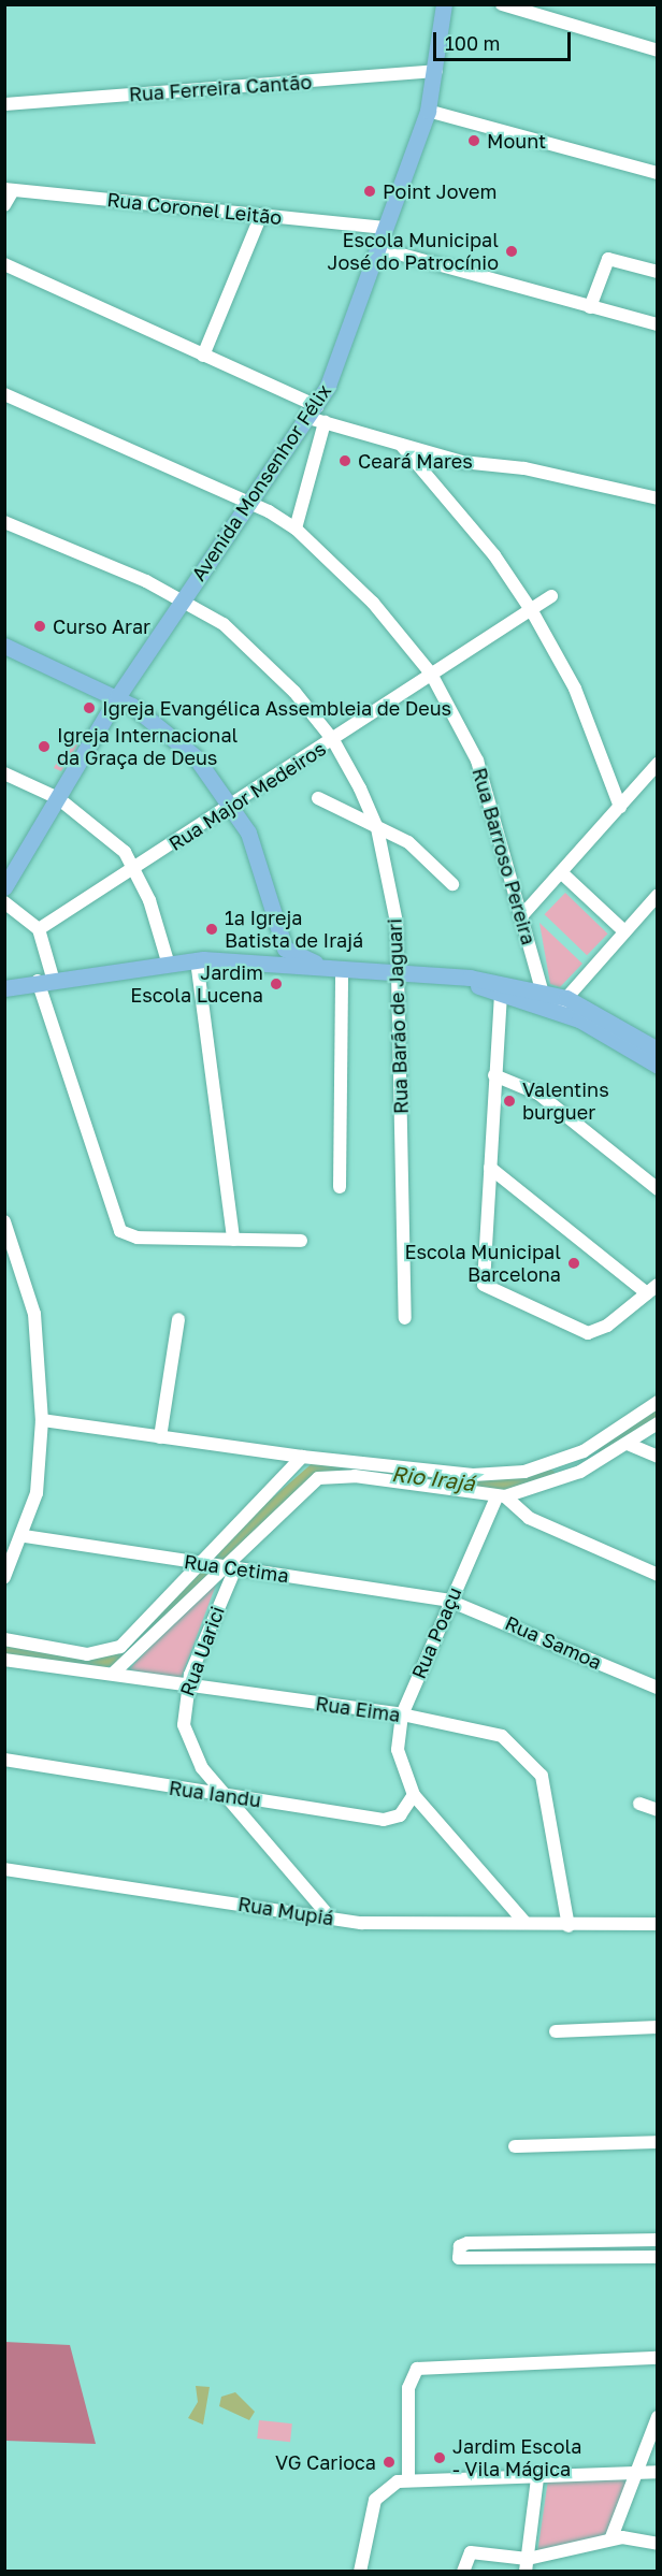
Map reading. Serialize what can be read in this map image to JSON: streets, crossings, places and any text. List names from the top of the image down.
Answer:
{
  "streets": {
    "main road": ["Avenida Monsenhor Félix"],
    "street": [
      "Rua Ferreira Cantão",
      "Rua Coronel Leitão",
      "Rua Major Medeiros",
      "Rua Barroso Pereira",
      "Rua Barão de Jaguari",
      "Rua Cetima",
      "Rua Poaçu",
      "Rua Samoa",
      "Rua Uarici",
      "Rua Eima",
      "Rua Iandu",
      "Rua Mupiá"
    ]
  },
  "crossings": [
    ["Rua Ferreira Cantão", "Avenida Monsenhor Félix"],
    ["Rua Coronel Leitão", "Avenida Monsenhor Félix"],
    ["Avenida Monsenhor Félix", "Rua Barroso Pereira"],
    ["Avenida Monsenhor Félix", "Rua Barão de Jaguari"],
    ["Rua Major Medeiros", "Rua Barroso Pereira"],
    ["Rua Major Medeiros", "Rua Barão de Jaguari"],
    ["Rua Cetima", "Rua Poaçu"],
    ["Rua Cetima", "Rua Samoa"],
    ["Rua Cetima", "Rua Uarici"],
    ["Rua Poaçu", "Rua Samoa"],
    ["Rua Poaçu", "Rua Eima"],
    ["Rua Poaçu", "Rua Iandu"],
    ["Rua Poaçu", "Rua Mupiá"],
    ["Rua Uarici", "Rua Eima"],
    ["Rua Uarici", "Rua Iandu"],
    ["Rua Uarici", "Rua Mupiá"],
    ["Rua Eima", "Rua Mupiá"]
  ],
  "water": ["Rio Irajá"],
  "places": [
    "Mount",
    "Point Jovem",
    "Escola Municipal José do Patrocínio",
    "Ceará Mares",
    "Curso Arar",
    "Igreja Evangélica Assembleia de Deus",
    "Igreja Internacional da Graça de Deus",
    "1ª Igreja Batista de Irajá",
    "Jardim Escola Lucena",
    "Valentins burguer",
    "Escola Municipal Barcelona",
    "Jardim Escola - Vila Mágica",
    "VG Carioca"
  ],
  "scale_bar": "100 m"
}
